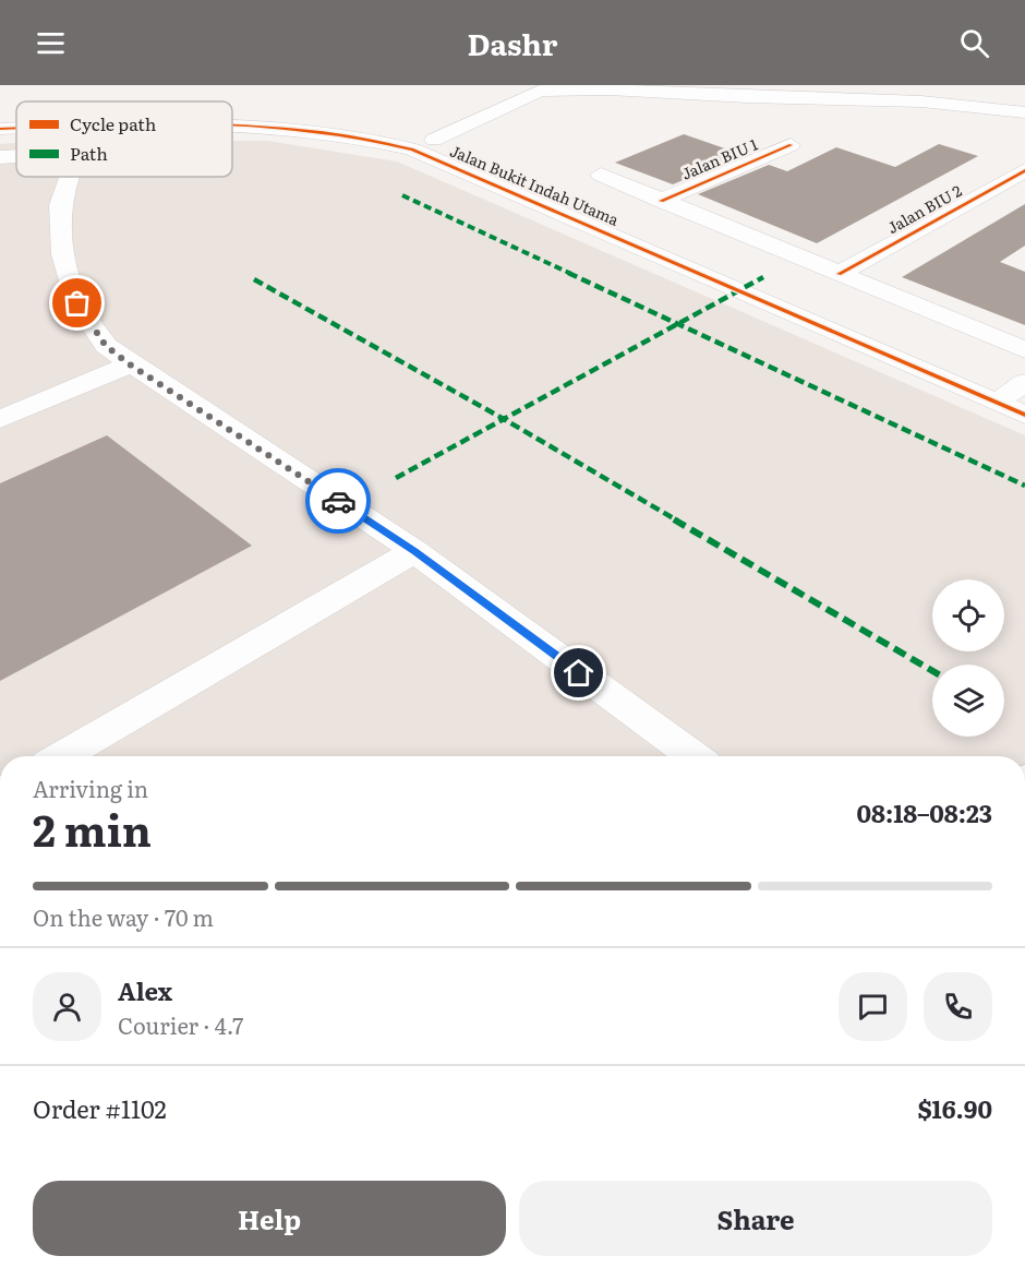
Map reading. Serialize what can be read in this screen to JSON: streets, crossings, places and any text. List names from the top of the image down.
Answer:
{
  "streets": {
    "street": ["Jalan BIU 1", "Jalan Bukit Indah Utama", "Jalan BIU 2"]
  },
  "legend": ["Cycle path", "Path"],
  "page": {
    "header": "Dashr",
    "heading": ["2 min", "Arriving in", "08:18–08:23"],
    "panel": [
      "Alex",
      "Courier · 4.7",
      "Order #1102",
      "$16.90"
    ],
    "bar": "On the way · 70 m",
    "buttons": ["Help", "Share"]
  }
}
